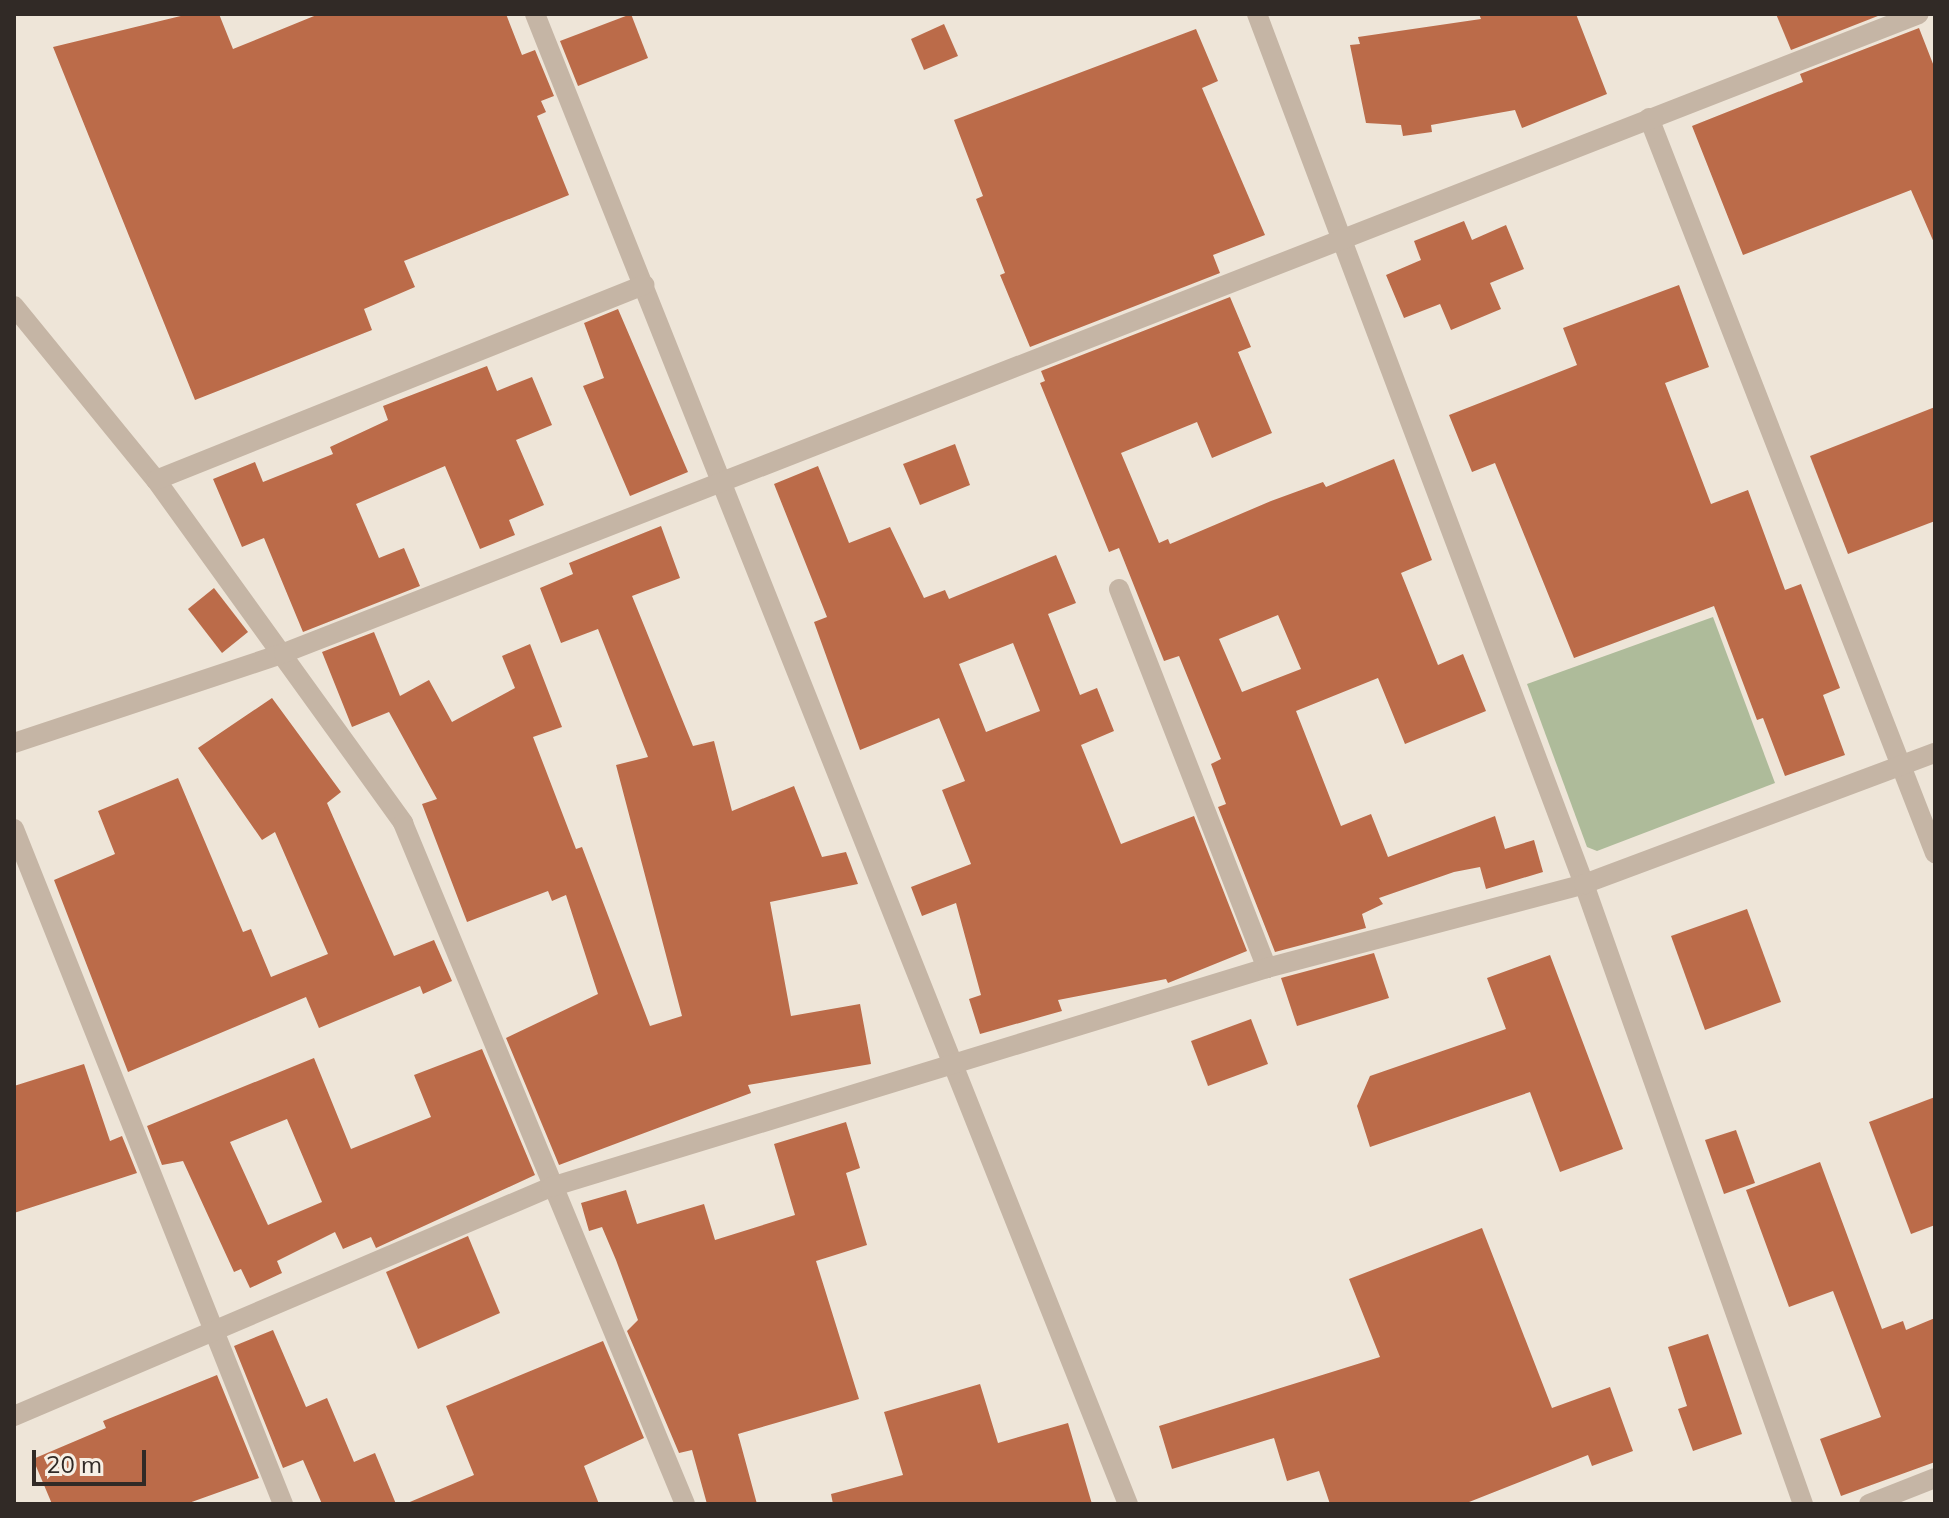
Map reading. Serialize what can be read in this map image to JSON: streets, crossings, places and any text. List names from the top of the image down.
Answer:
{
  "scale_bar": "20 m"
}
